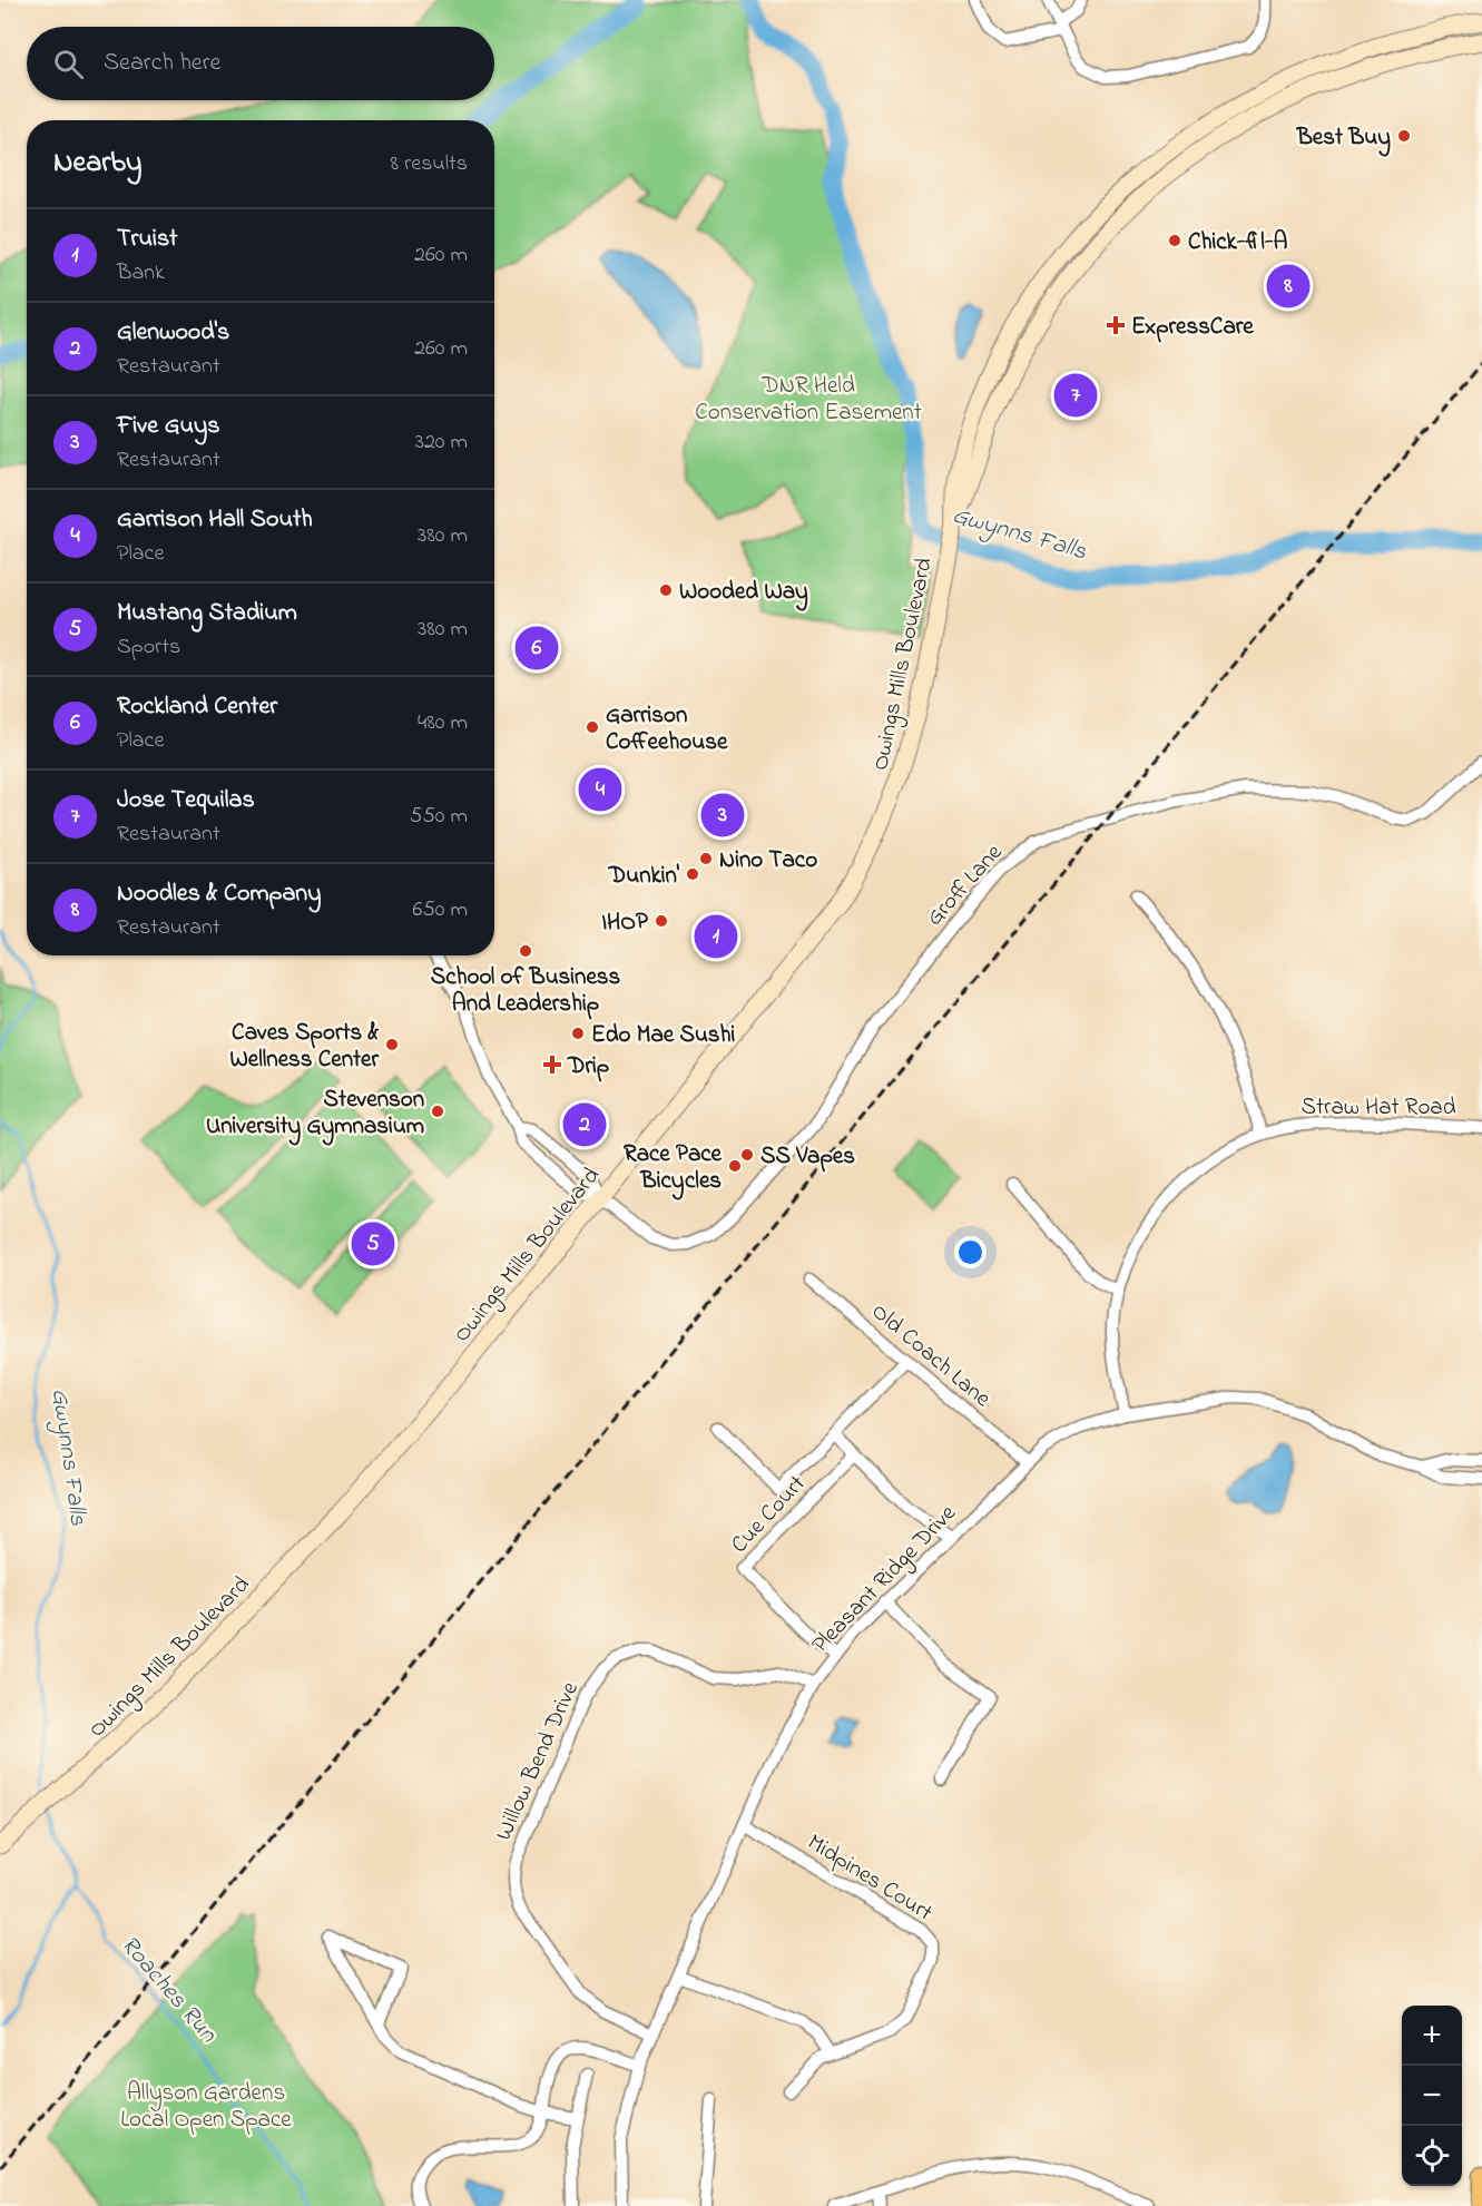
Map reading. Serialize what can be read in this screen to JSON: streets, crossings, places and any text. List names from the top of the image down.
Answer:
{
  "streets": {
    "main road": ["Owings Mills Boulevard"],
    "street": [
      "Groff Lane",
      "Straw Hat Road",
      "Old Coach Lane",
      "Cue Court",
      "Pleasant Ridge Drive",
      "Willow Bend Drive",
      "Midpines Court"
    ]
  },
  "crossings": [
    ["Owings Mills Boulevard", "Groff Lane"],
    ["Straw Hat Road", "Pleasant Ridge Drive"],
    ["Old Coach Lane", "Pleasant Ridge Drive"],
    ["Cue Court", "Pleasant Ridge Drive"],
    ["Pleasant Ridge Drive", "Willow Bend Drive"],
    ["Pleasant Ridge Drive", "Midpines Court"]
  ],
  "water": ["Gwynns Falls", "Roaches Run"],
  "parks": ["DNR Held Conservation Easement", "Allyson Gardens Local Open Space"],
  "places": {
    "other": [
      "Best Buy",
      "Chick-fil-A",
      "Wooded Way",
      "Garrison Coffeehouse",
      "Nino Taco",
      "Dunkin'",
      "IHOP",
      "School of Business And Leadership",
      "Edo Mae Sushi",
      "Caves Sports & Wellness Center",
      "Stevenson University Gymnasium",
      "SS Vapes",
      "Race Pace Bicycles"
    ],
    "health": ["ExpressCare", "Drip"]
  },
  "page": {
    "search": "Search here",
    "heading": ["Nearby", "8 results"],
    "list": [
      {
        "mark": "1",
        "name": "Truist",
        "note": "Bank",
        "value": "260 m"
      },
      {
        "mark": "2",
        "name": "Glenwood's",
        "note": "Restaurant",
        "value": "260 m"
      },
      {
        "mark": "3",
        "name": "Five Guys",
        "note": "Restaurant",
        "value": "320 m"
      },
      {
        "mark": "4",
        "name": "Garrison Hall South",
        "note": "Place",
        "value": "380 m"
      },
      {
        "mark": "5",
        "name": "Mustang Stadium",
        "note": "Sports",
        "value": "380 m"
      },
      {
        "mark": "6",
        "name": "Rockland Center",
        "note": "Place",
        "value": "480 m"
      },
      {
        "mark": "7",
        "name": "Jose Tequilas",
        "note": "Restaurant",
        "value": "550 m"
      },
      {
        "mark": "8",
        "name": "Noodles & Company",
        "note": "Restaurant",
        "value": "650 m"
      }
    ],
    "pins": [
      "8",
      "7",
      "6",
      "4",
      "3",
      "1",
      "2",
      "5"
    ],
    "map_buttons": ["+", "−"]
  }
}
